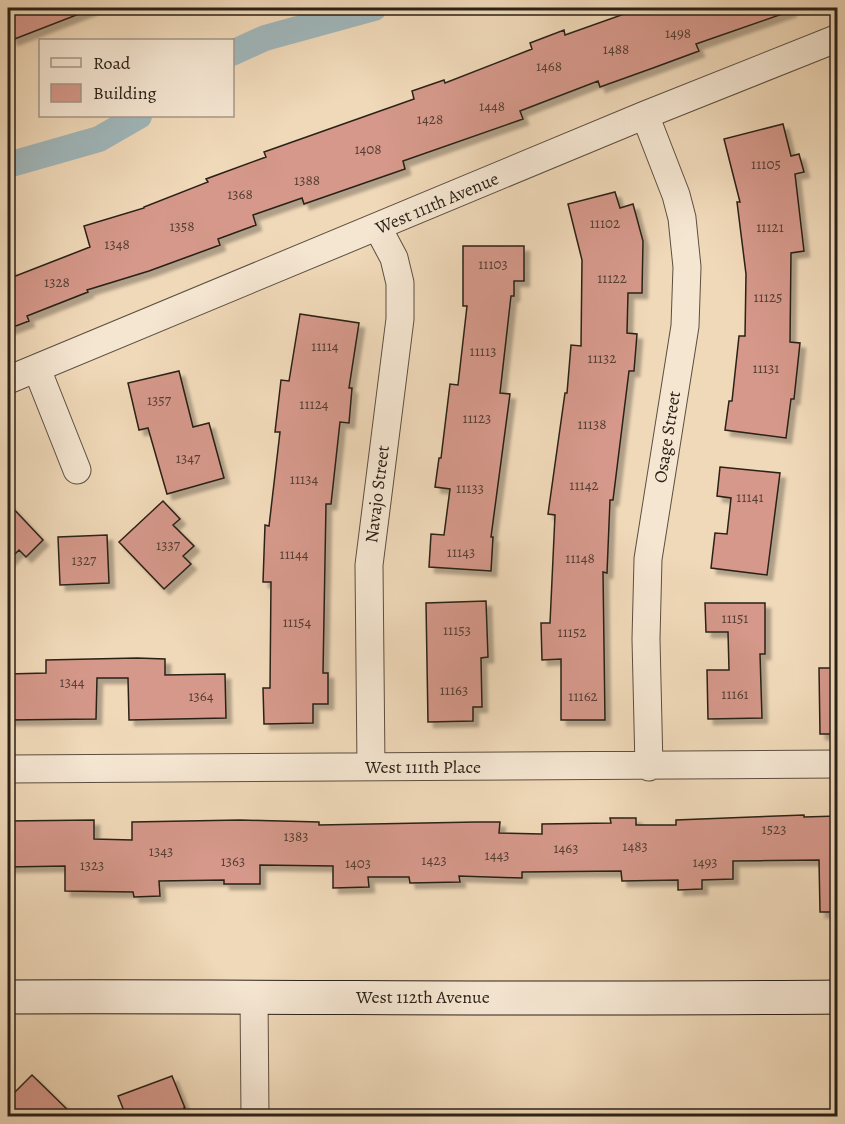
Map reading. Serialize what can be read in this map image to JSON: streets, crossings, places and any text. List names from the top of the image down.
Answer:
{
  "streets": {
    "main road": ["West 112th Avenue"],
    "street": [
      "West 111th Avenue",
      "Osage Street",
      "Navajo Street",
      "West 111th Place"
    ]
  },
  "crossings": [
    ["West 111th Avenue", "Osage Street"],
    ["West 111th Avenue", "Navajo Street"],
    ["Osage Street", "West 111th Place"],
    ["Navajo Street", "West 111th Place"]
  ],
  "house_numbers": [
    "1498",
    "1488",
    "1468",
    "1448",
    "1428",
    "1408",
    "11105",
    "1388",
    "1368",
    "11102",
    "1358",
    "11121",
    "1348",
    "11103",
    "11122",
    "1328",
    "11125",
    "11114",
    "11113",
    "11132",
    "11131",
    "1357",
    "11124",
    "11123",
    "11138",
    "1347",
    "11134",
    "11142",
    "11133",
    "11141",
    "1337",
    "11143",
    "11144",
    "11148",
    "1327",
    "11151",
    "11154",
    "11153",
    "11152",
    "1344",
    "11163",
    "11161",
    "1364",
    "11162",
    "1523",
    "1383",
    "1483",
    "1463",
    "1343",
    "1443",
    "1423",
    "1363",
    "1493",
    "1403",
    "1323"
  ],
  "legend": ["Road", "Building"]
}
